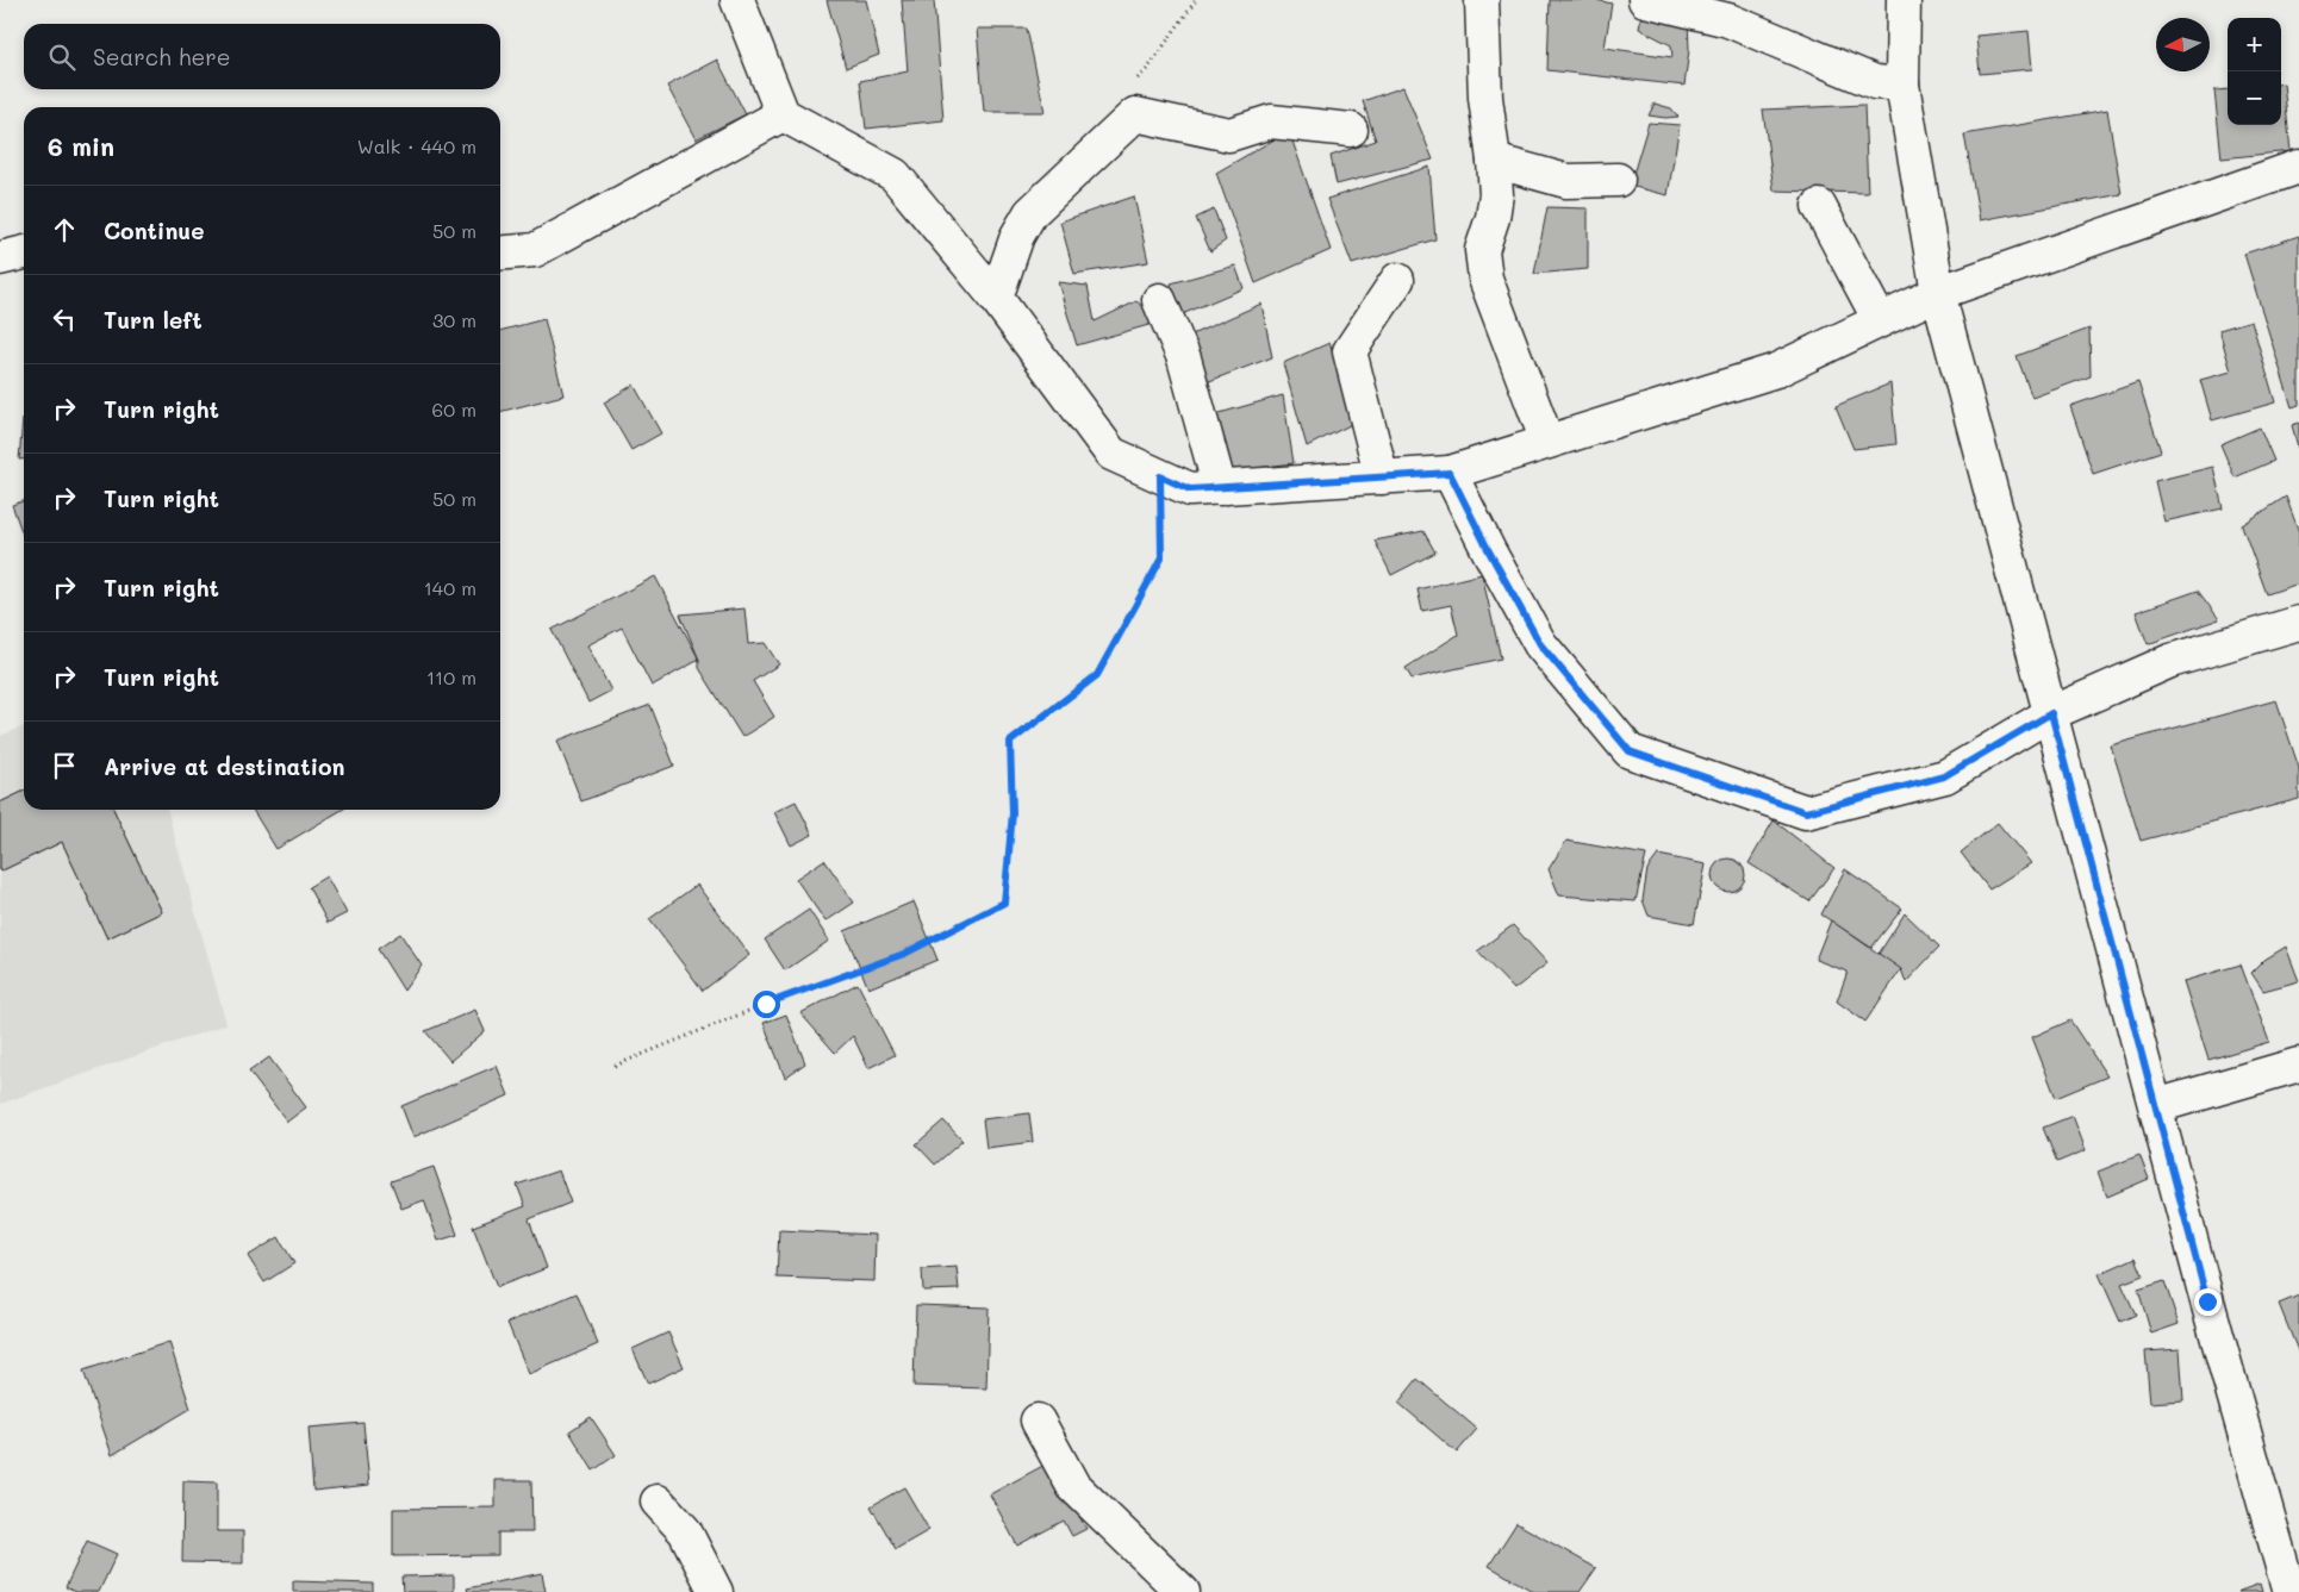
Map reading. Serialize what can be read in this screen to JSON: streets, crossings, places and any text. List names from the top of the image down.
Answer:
{
  "north": "left",
  "page": {
    "map_buttons": ["+", "−"],
    "search": "Search here",
    "heading": ["6 min", "Walk · 440 m"],
    "list": [
      ["Continue", "50 m"],
      ["Turn left", "30 m"],
      ["Turn right", "60 m"],
      ["Turn right", "50 m"],
      ["Turn right", "140 m"],
      ["Turn right", "110 m"],
      "Arrive at destination"
    ]
  }
}
